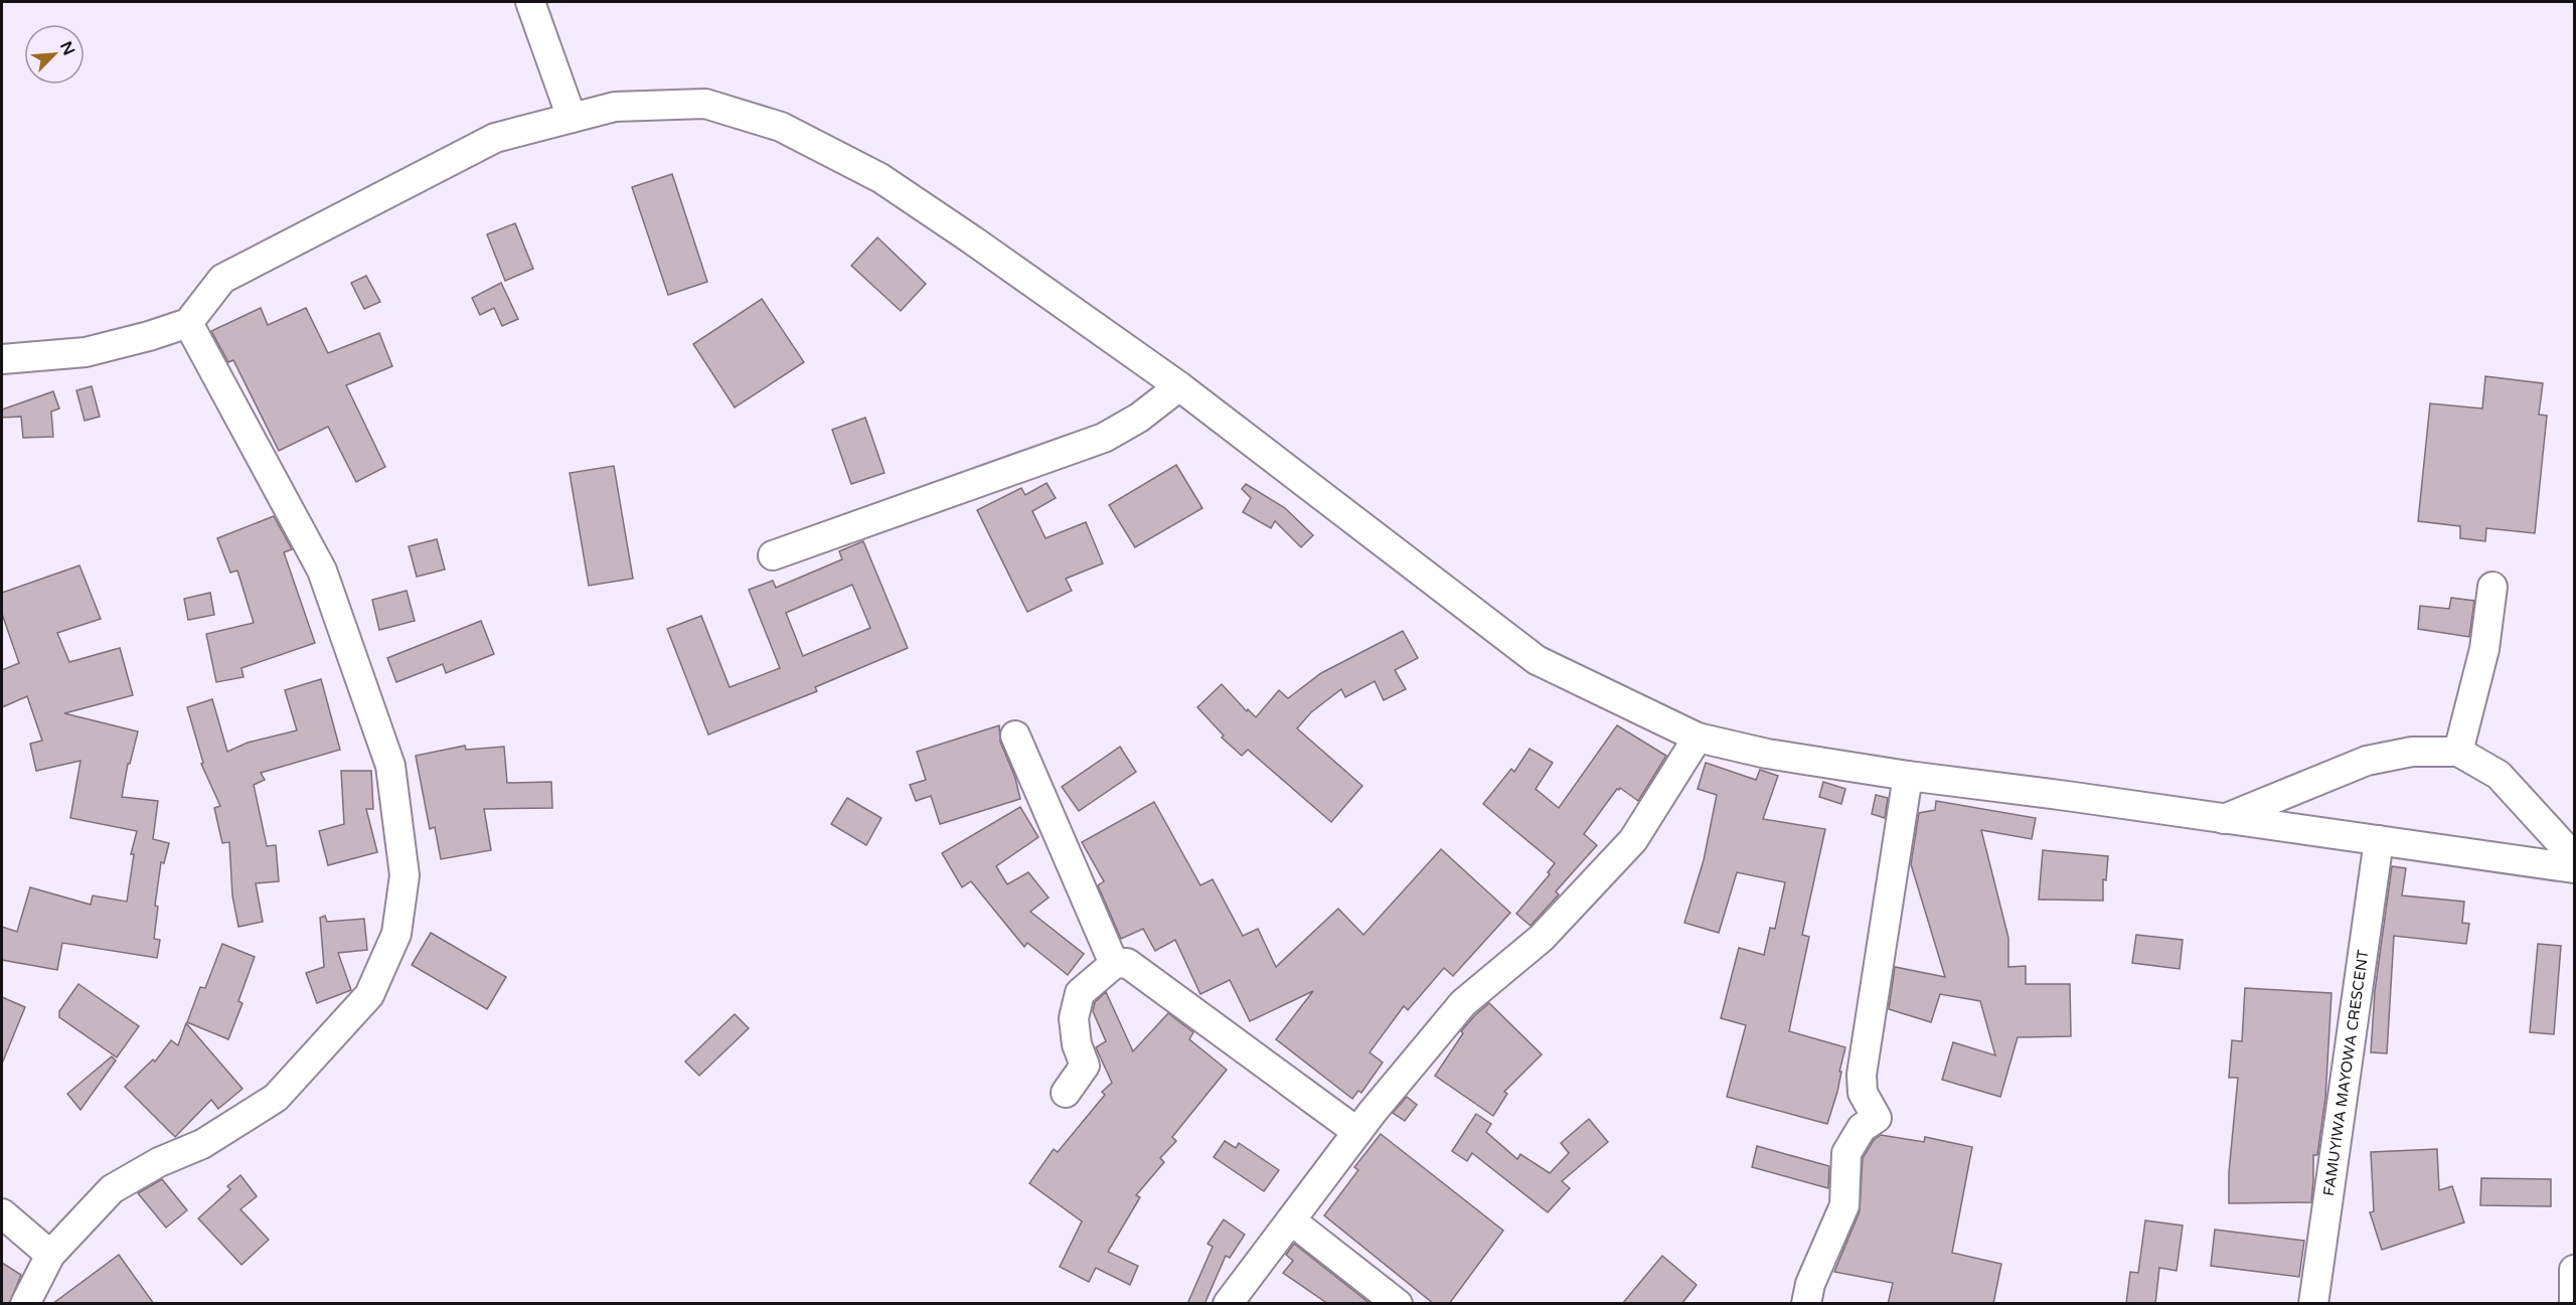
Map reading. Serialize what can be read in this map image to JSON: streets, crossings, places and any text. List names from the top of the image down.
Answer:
{
  "streets": {
    "street": ["FAMUYIWA MAYOWA CRESCENT"]
  },
  "north": "top right"
}
